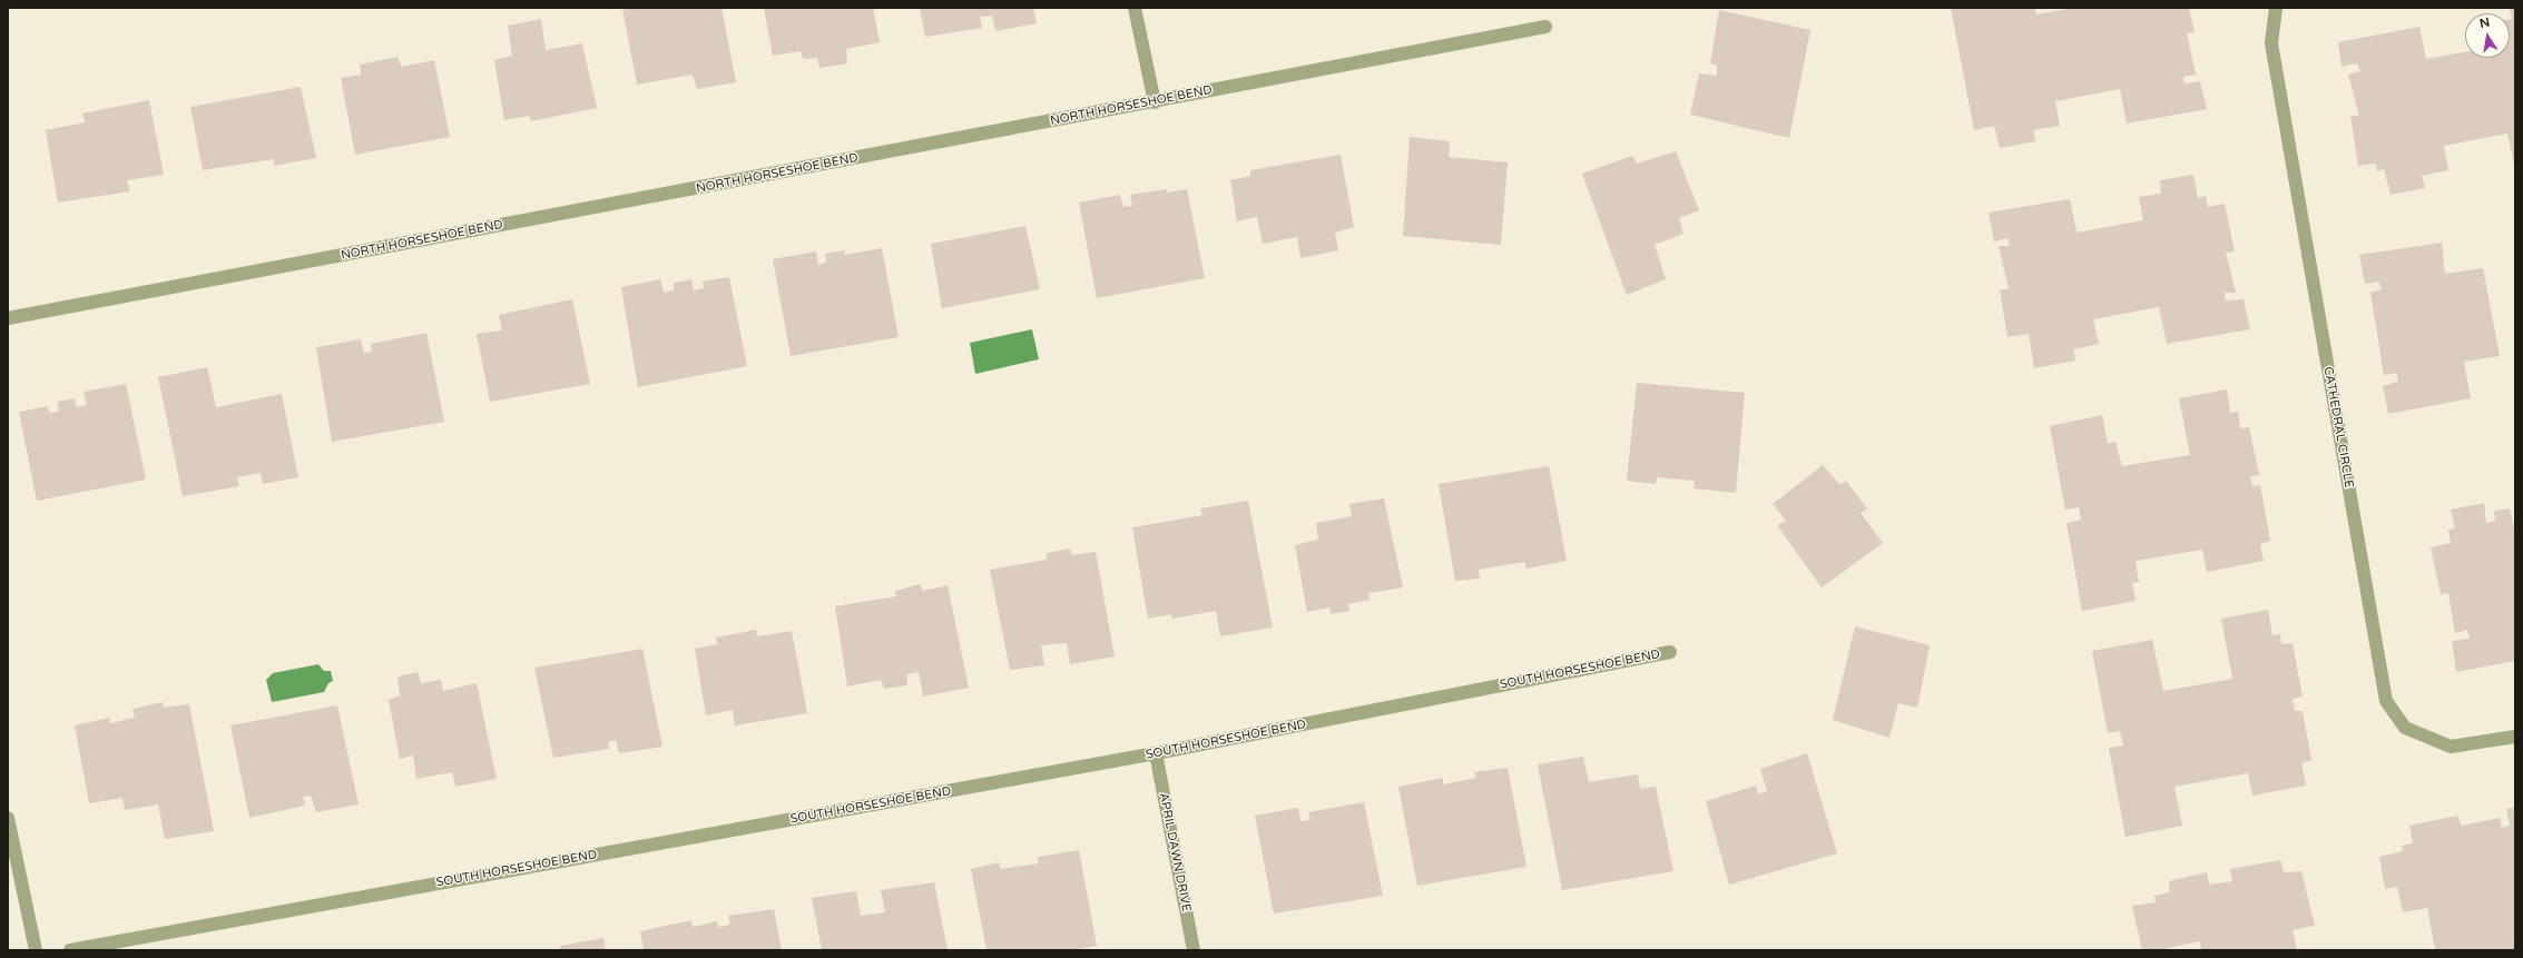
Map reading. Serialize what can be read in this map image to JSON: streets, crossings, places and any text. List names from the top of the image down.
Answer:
{
  "streets": {
    "street": [
      "NORTH HORSESHOE BEND",
      "CATHEDRAL CIRCLE",
      "SOUTH HORSESHOE BEND",
      "APRIL DAWN DRIVE"
    ]
  },
  "crossings": [
    ["SOUTH HORSESHOE BEND", "APRIL DAWN DRIVE"]
  ],
  "north": "top"
}
